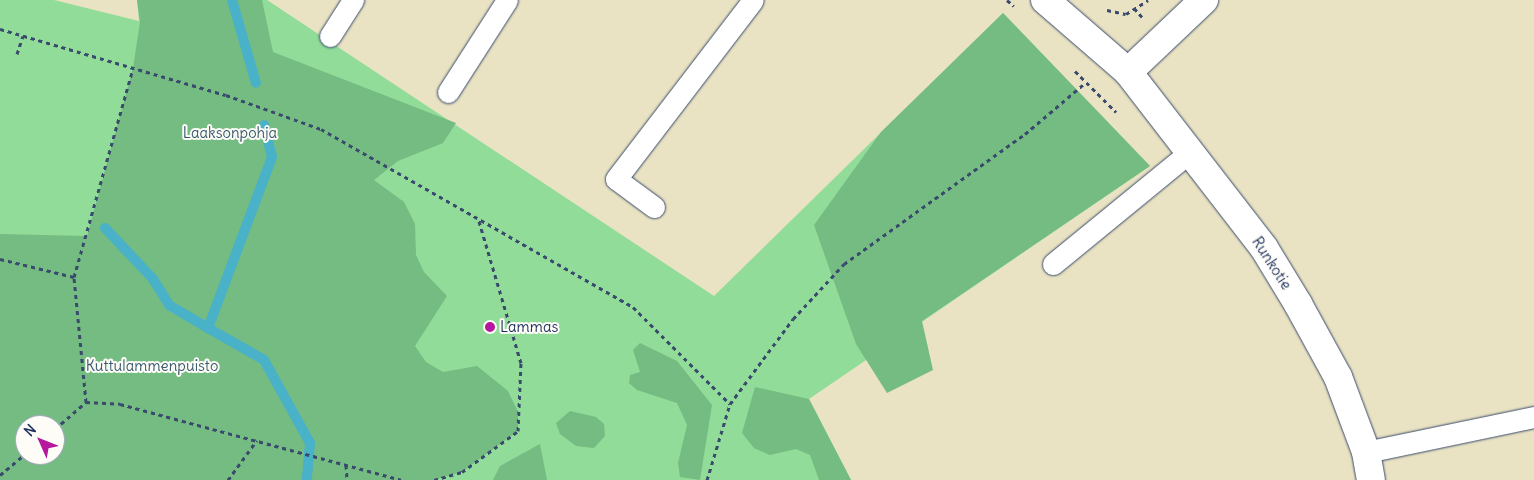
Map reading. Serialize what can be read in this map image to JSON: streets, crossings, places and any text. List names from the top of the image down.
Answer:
{
  "streets": {
    "street": ["Runkotie"]
  },
  "parks": ["Laaksonpohja", "Kuttulammenpuisto"],
  "places": ["Lammas"],
  "north": "top left"
}
